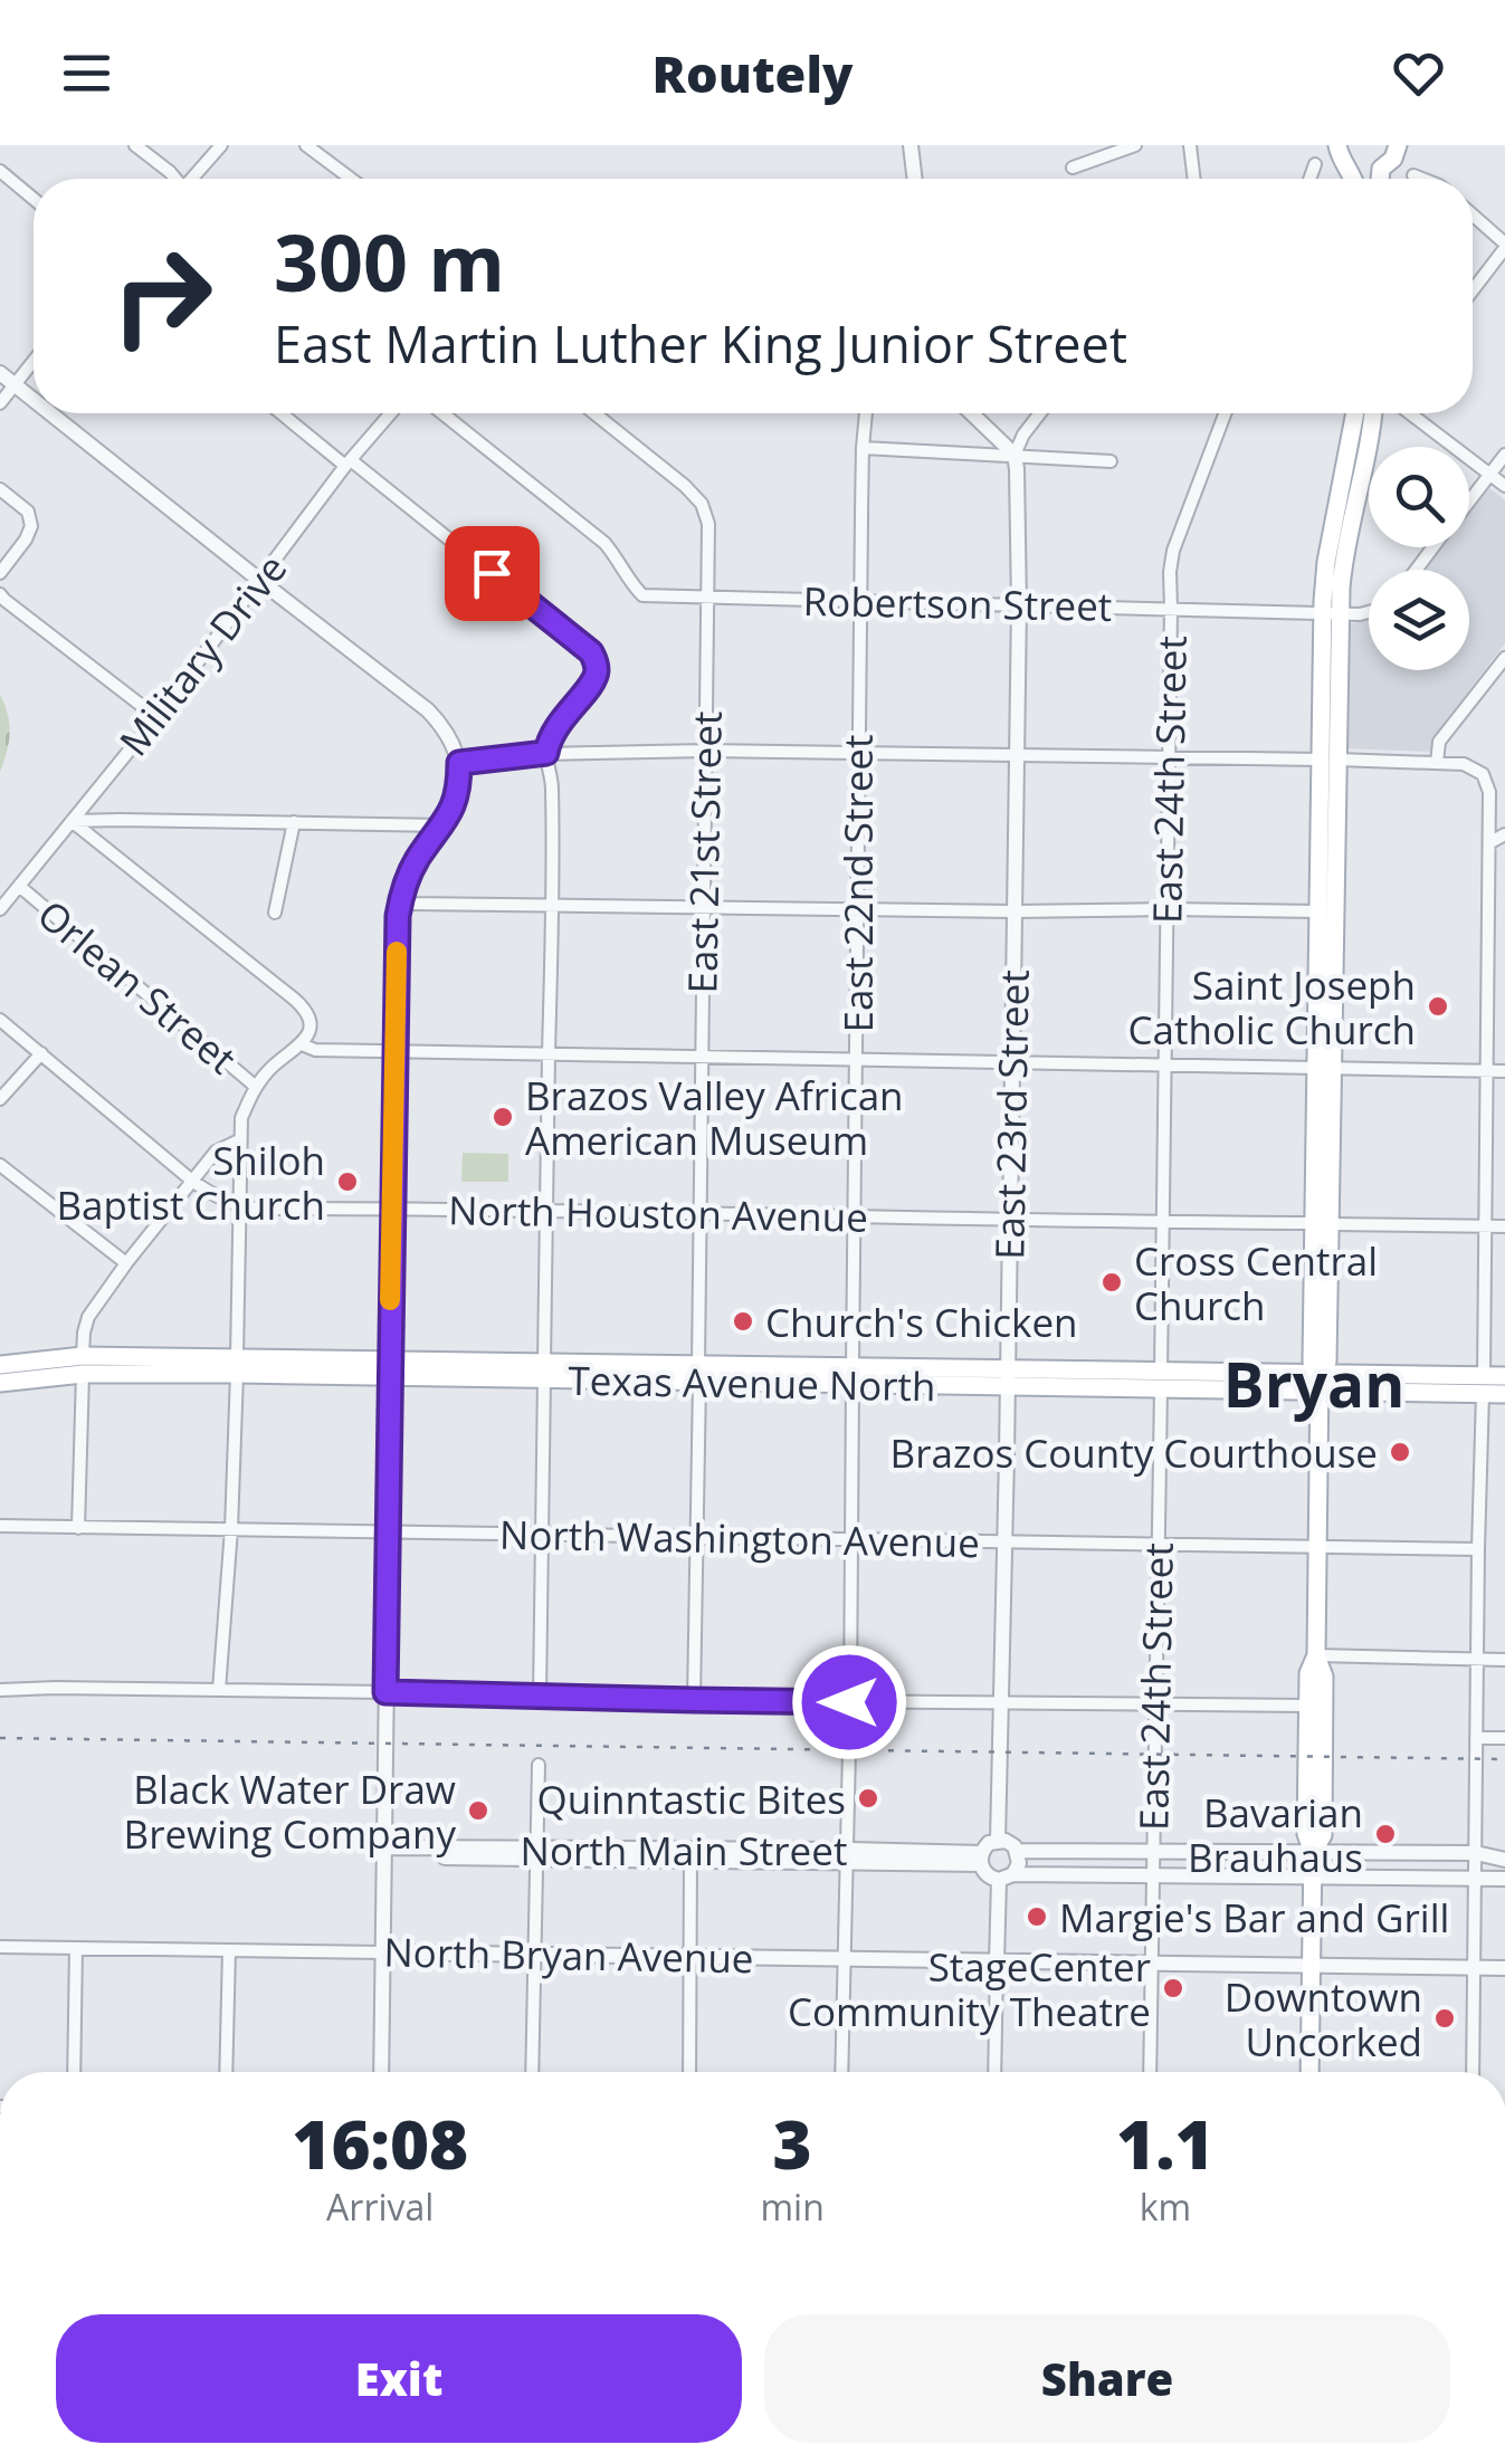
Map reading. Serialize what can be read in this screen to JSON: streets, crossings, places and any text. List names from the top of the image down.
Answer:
{
  "streets": {
    "main road": ["Texas Avenue North"],
    "street": [
      "Robertson Street",
      "Military Drive",
      "East 24th Street",
      "East 21st Street",
      "East 22nd Street",
      "Orlean Street",
      "East 23rd Street",
      "North Houston Avenue",
      "North Washington Avenue",
      "North Main Street",
      "North Bryan Avenue"
    ]
  },
  "crossings": [
    ["Robertson Street", "East 24th Street"],
    ["Robertson Street", "East 21st Street"],
    ["Robertson Street", "East 22nd Street"],
    ["Robertson Street", "East 23rd Street"],
    ["Military Drive", "Orlean Street"],
    ["East 24th Street", "North Houston Avenue"],
    ["East 24th Street", "Texas Avenue North"],
    ["East 24th Street", "North Washington Avenue"],
    ["East 24th Street", "North Bryan Avenue"],
    ["East 21st Street", "North Houston Avenue"],
    ["East 21st Street", "Texas Avenue North"],
    ["East 21st Street", "North Washington Avenue"],
    ["East 22nd Street", "North Houston Avenue"],
    ["East 22nd Street", "Texas Avenue North"],
    ["East 22nd Street", "North Washington Avenue"],
    ["East 22nd Street", "North Main Street"],
    ["East 22nd Street", "North Bryan Avenue"],
    ["East 23rd Street", "North Houston Avenue"],
    ["East 23rd Street", "Texas Avenue North"],
    ["East 23rd Street", "North Washington Avenue"],
    ["East 23rd Street", "North Main Street"]
  ],
  "districts": ["Bryan"],
  "places": [
    "Saint Joseph Catholic Church",
    "Brazos Valley African American Museum",
    "Shiloh Baptist Church",
    "Cross Central Church",
    "Church's Chicken",
    "Brazos County Courthouse",
    "Quinntastic Bites",
    "Black Water Draw Brewing Company",
    "Bavarian Brauhaus",
    "Margie's Bar and Grill",
    "StageCenter Community Theatre",
    "Downtown Uncorked"
  ],
  "page": {
    "header": "Routely",
    "turn": ["300 m", "East Martin Luther King Junior Street"],
    "eta": [
      "16:08",
      "Arrival",
      "3",
      "min",
      "1.1",
      "km"
    ],
    "buttons": ["Exit", "Share"]
  }
}
